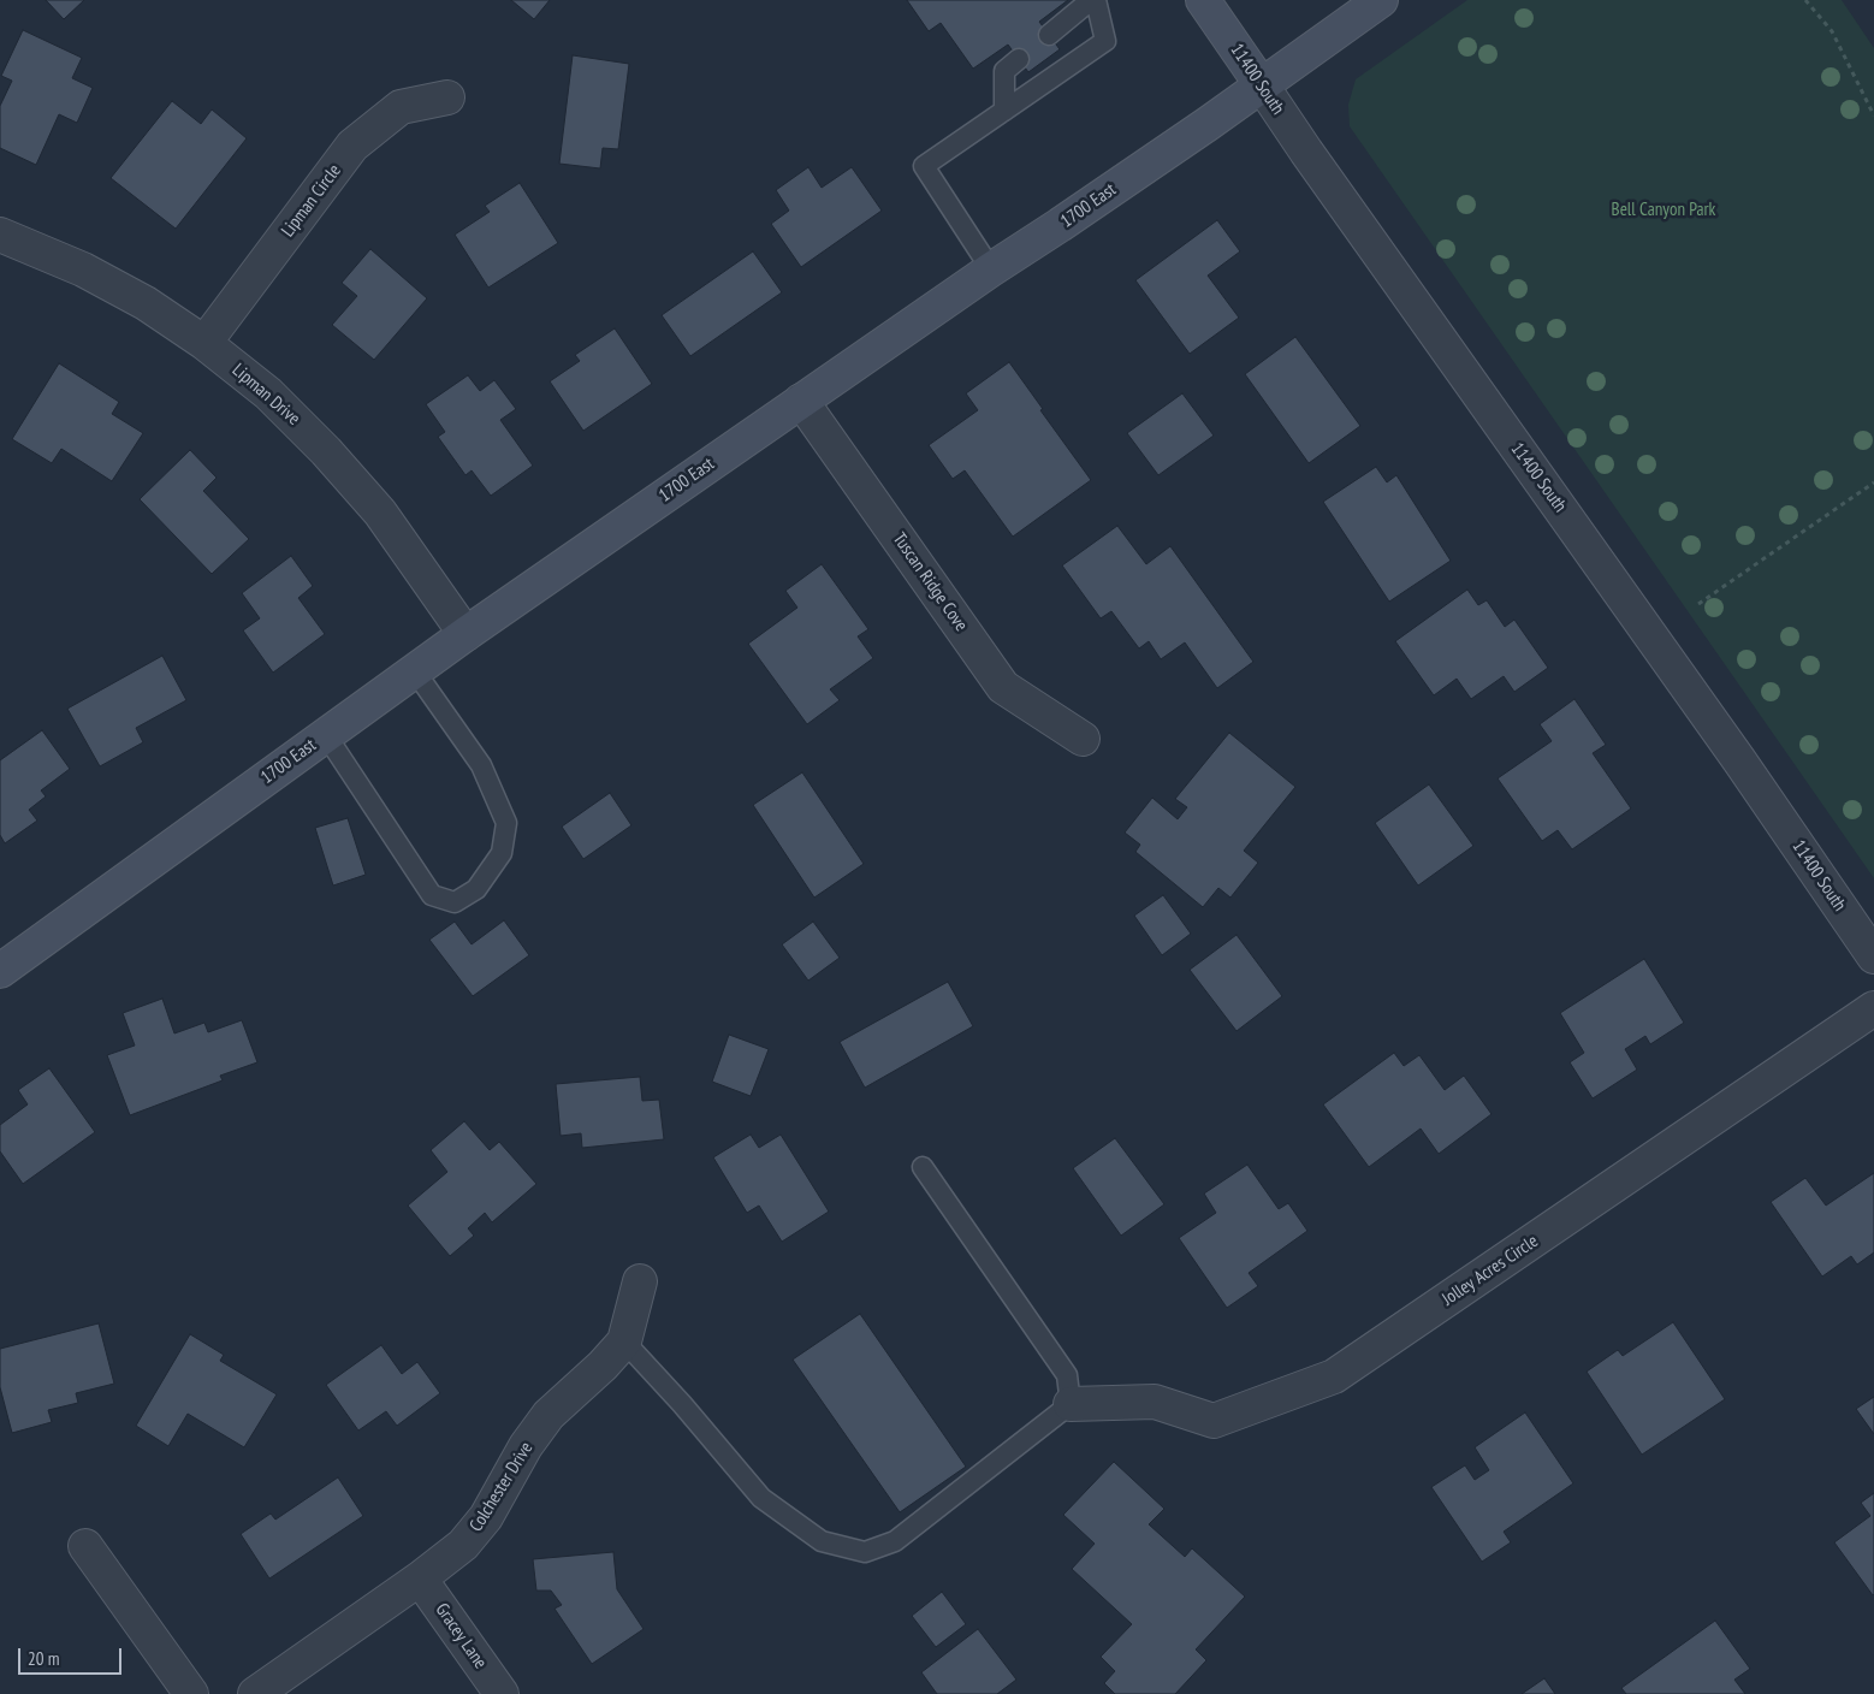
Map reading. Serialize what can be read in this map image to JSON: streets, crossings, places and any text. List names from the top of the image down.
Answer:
{
  "streets": {
    "main road": ["11400 South", "1700 East"],
    "street": [
      "Lipman Circle",
      "Lipman Drive",
      "Tuscan Ridge Cove",
      "Jolley Acres Circle",
      "Colchester Drive",
      "Gracey Lane"
    ]
  },
  "crossings": [
    ["11400 South", "1700 East"],
    ["Lipman Circle", "Lipman Drive"],
    ["1700 East", "Lipman Drive"],
    ["1700 East", "Tuscan Ridge Cove"],
    ["Colchester Drive", "Gracey Lane"]
  ],
  "parks": ["Bell Canyon Park"],
  "scale_bar": "20 m"
}
